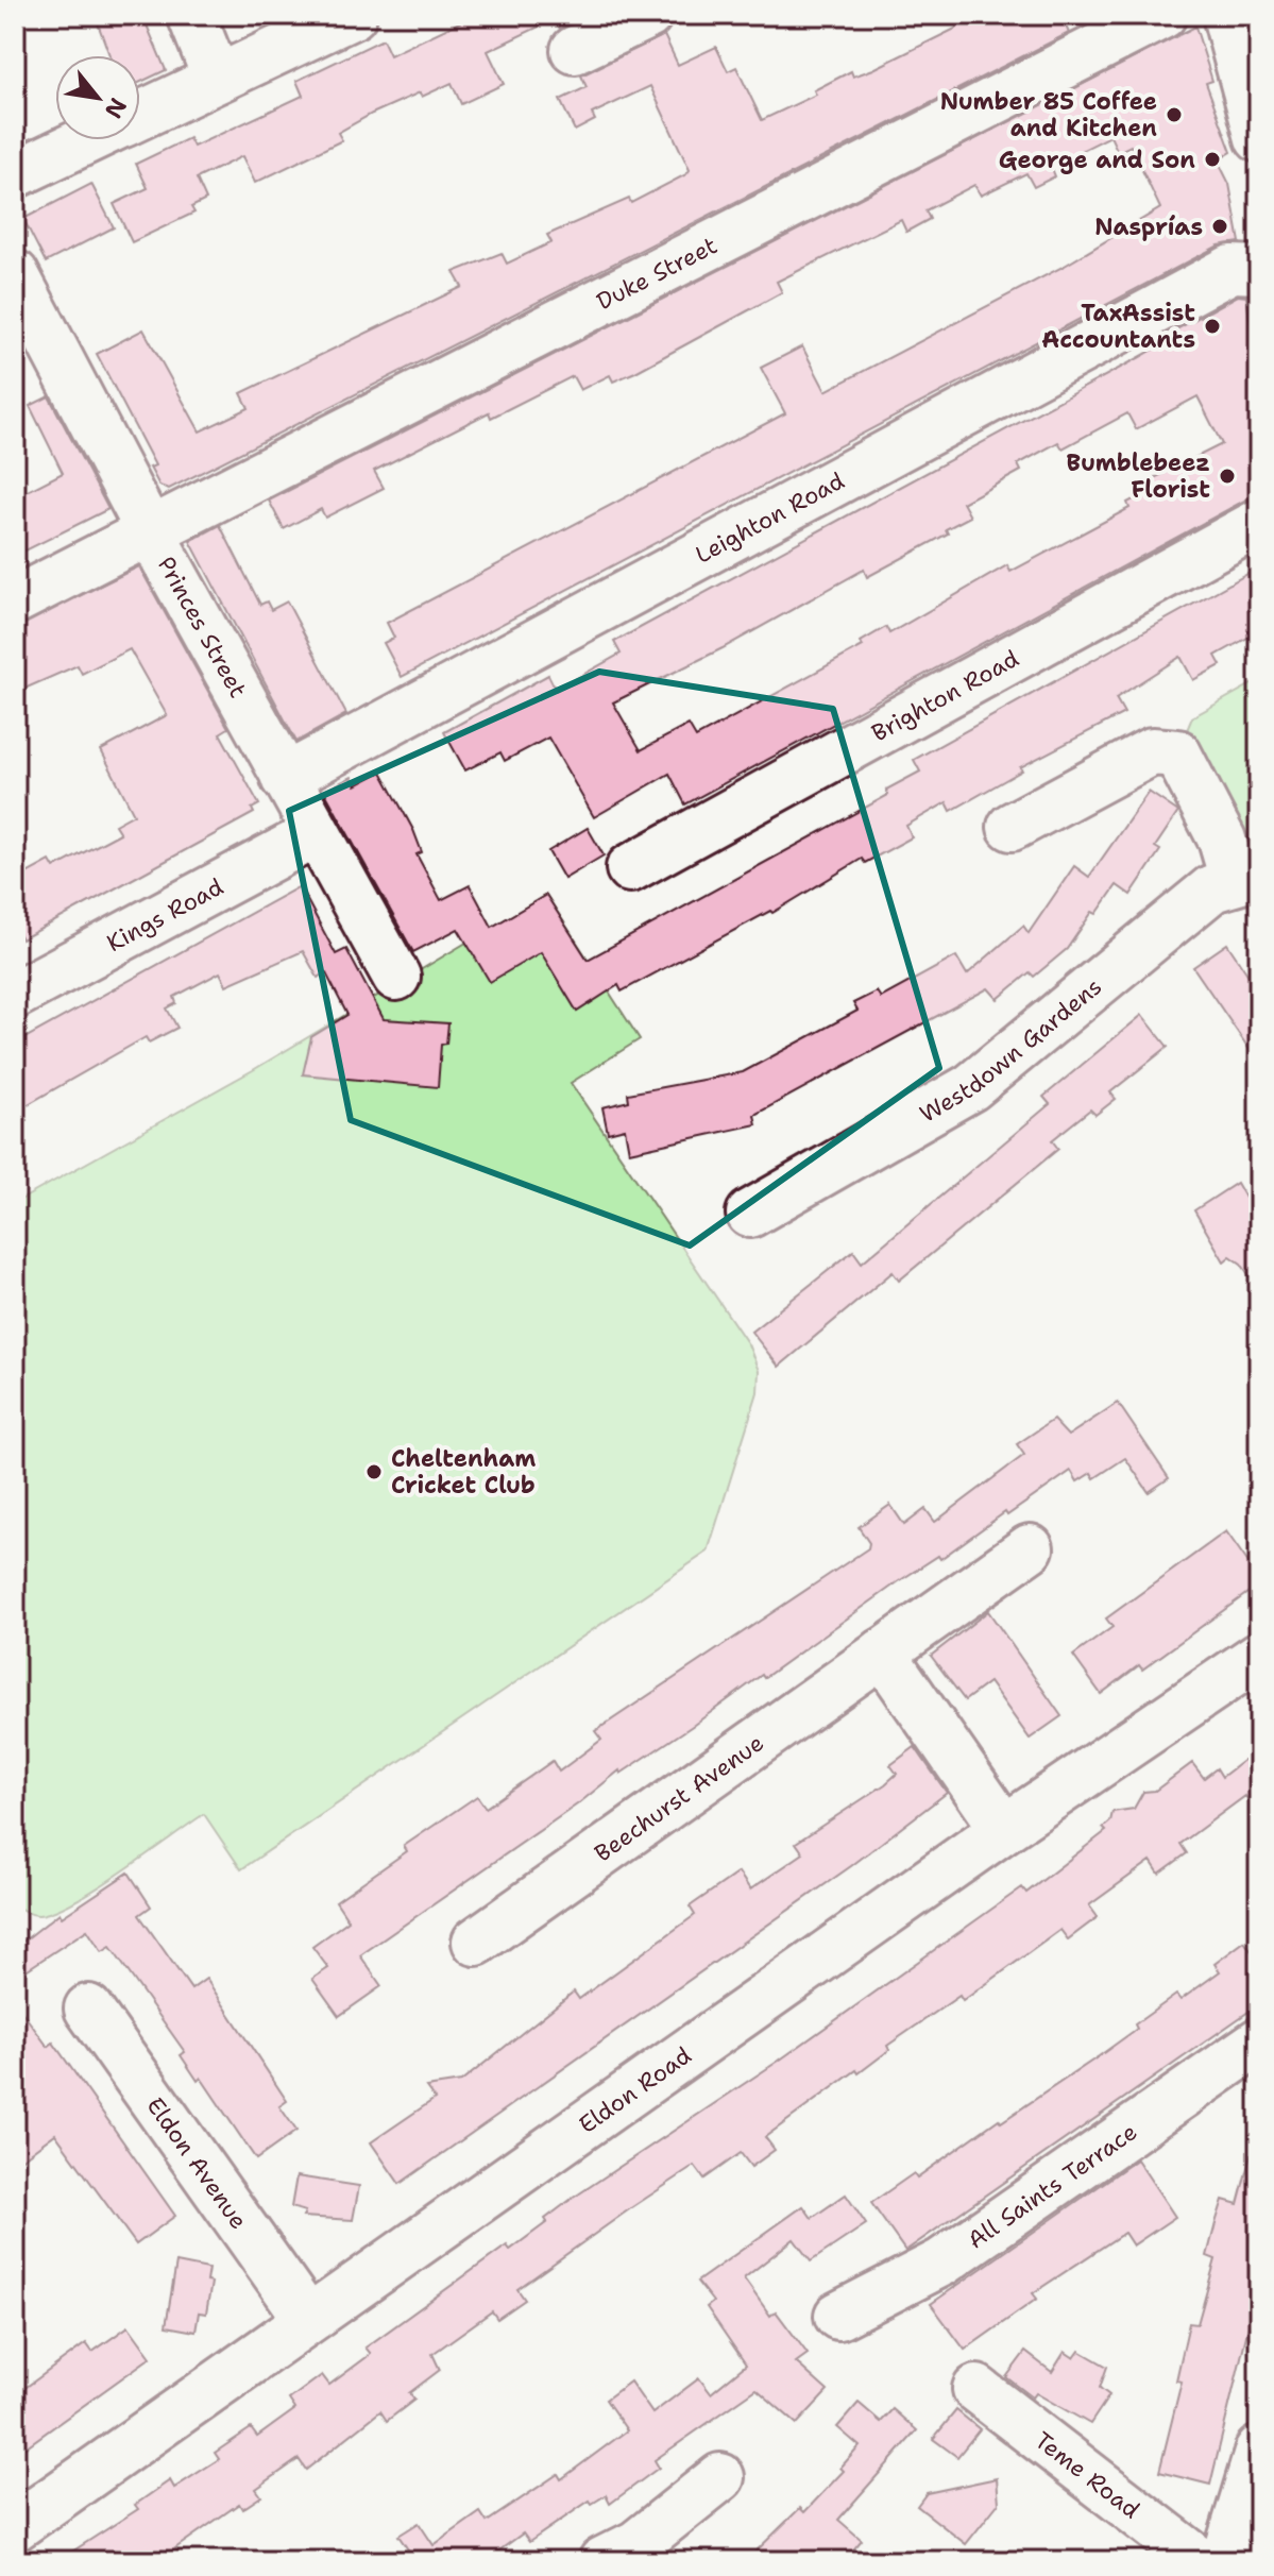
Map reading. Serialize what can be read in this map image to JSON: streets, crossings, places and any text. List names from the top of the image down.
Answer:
{
  "streets": {
    "street": [
      "Duke Street",
      "Leighton Road",
      "Princes Street",
      "Brighton Road",
      "Kings Road",
      "Westdown Gardens",
      "Beechurst Avenue",
      "Eldon Road",
      "Eldon Avenue",
      "All Saints Terrace",
      "Teme Road"
    ]
  },
  "crossings": [
    ["Duke Street", "Princes Street"],
    ["Leighton Road", "Princes Street"],
    ["Princes Street", "Kings Road"],
    ["Eldon Road", "Eldon Avenue"]
  ],
  "places": [
    "Number 85 Coffee and Kitchen",
    "George and Son",
    "Nasprías",
    "TaxAssist Accountants",
    "Bumblebeez Florist",
    "Cheltenham Cricket Club"
  ],
  "north": "bottom right"
}
